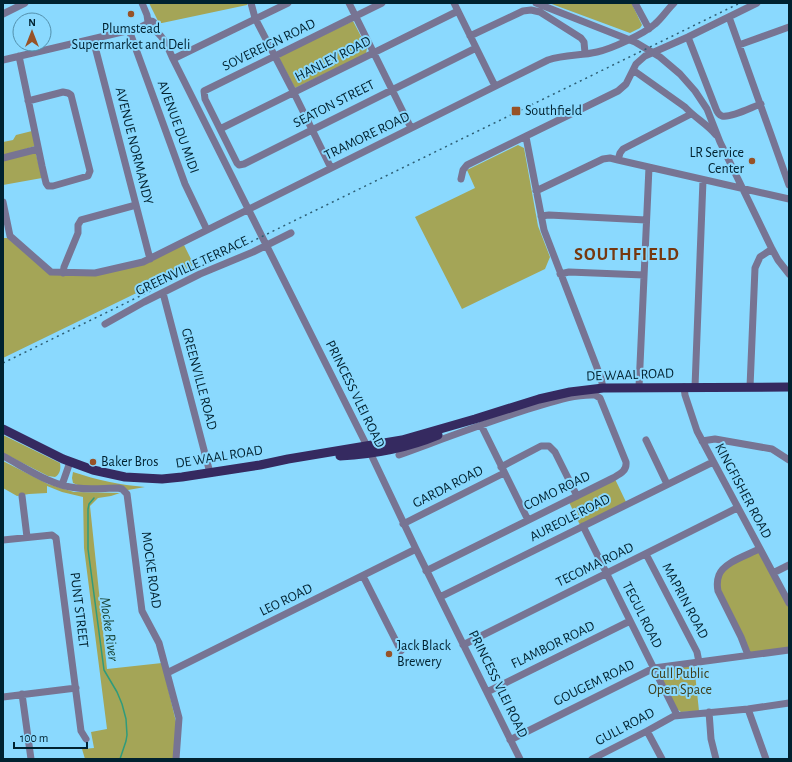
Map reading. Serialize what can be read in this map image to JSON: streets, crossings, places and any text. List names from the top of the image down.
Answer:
{
  "streets": {
    "main road": ["DE WAAL ROAD"],
    "street": [
      "SOVEREIGN ROAD",
      "HANLEY ROAD",
      "SEATON STREET",
      "AVENUE DU MIDI",
      "TRAMORE ROAD",
      "AVENUE NORMANDY",
      "GREENVILLE TERRACE",
      "GREENVILLE ROAD",
      "PRINCESS VLEI ROAD",
      "GARDA ROAD",
      "COMO ROAD",
      "KINGFISHER ROAD",
      "AUREOLE ROAD",
      "TECOMA ROAD",
      "MOCKE ROAD",
      "LEO ROAD",
      "MAPRIN ROAD",
      "PUNT STREET",
      "TEGUL ROAD",
      "FLAMBOR ROAD",
      "GOUGEM ROAD",
      "GULL ROAD"
    ]
  },
  "crossings": [
    ["SOVEREIGN ROAD", "HANLEY ROAD"],
    ["SOVEREIGN ROAD", "SEATON STREET"],
    ["HANLEY ROAD", "SEATON STREET"],
    ["AVENUE DU MIDI", "TRAMORE ROAD"],
    ["TRAMORE ROAD", "AVENUE NORMANDY"],
    ["GREENVILLE TERRACE", "GREENVILLE ROAD"],
    ["DE WAAL ROAD", "GREENVILLE ROAD"],
    ["DE WAAL ROAD", "PRINCESS VLEI ROAD"],
    ["DE WAAL ROAD", "COMO ROAD"],
    ["DE WAAL ROAD", "KINGFISHER ROAD"],
    ["PRINCESS VLEI ROAD", "GARDA ROAD"],
    ["PRINCESS VLEI ROAD", "COMO ROAD"],
    ["PRINCESS VLEI ROAD", "AUREOLE ROAD"],
    ["PRINCESS VLEI ROAD", "TECOMA ROAD"],
    ["PRINCESS VLEI ROAD", "LEO ROAD"],
    ["PRINCESS VLEI ROAD", "FLAMBOR ROAD"],
    ["PRINCESS VLEI ROAD", "GOUGEM ROAD"],
    ["GARDA ROAD", "COMO ROAD"],
    ["KINGFISHER ROAD", "AUREOLE ROAD"],
    ["KINGFISHER ROAD", "TECOMA ROAD"],
    ["AUREOLE ROAD", "TEGUL ROAD"],
    ["TECOMA ROAD", "MAPRIN ROAD"],
    ["TECOMA ROAD", "TEGUL ROAD"],
    ["MOCKE ROAD", "LEO ROAD"],
    ["MAPRIN ROAD", "GOUGEM ROAD"],
    ["TEGUL ROAD", "FLAMBOR ROAD"],
    ["TEGUL ROAD", "GOUGEM ROAD"],
    ["TEGUL ROAD", "GULL ROAD"]
  ],
  "districts": ["SOUTHFIELD"],
  "water": ["Mocke River"],
  "parks": ["Gull Public Open Space"],
  "places": {
    "other": [
      "Plumstead Supermarket and Deli",
      "LR Service Center",
      "Baker Bros",
      "Jack Black Brewery"
    ],
    "transit": ["Southfield"]
  },
  "scale_bar": "100 m",
  "north": "top"
}
